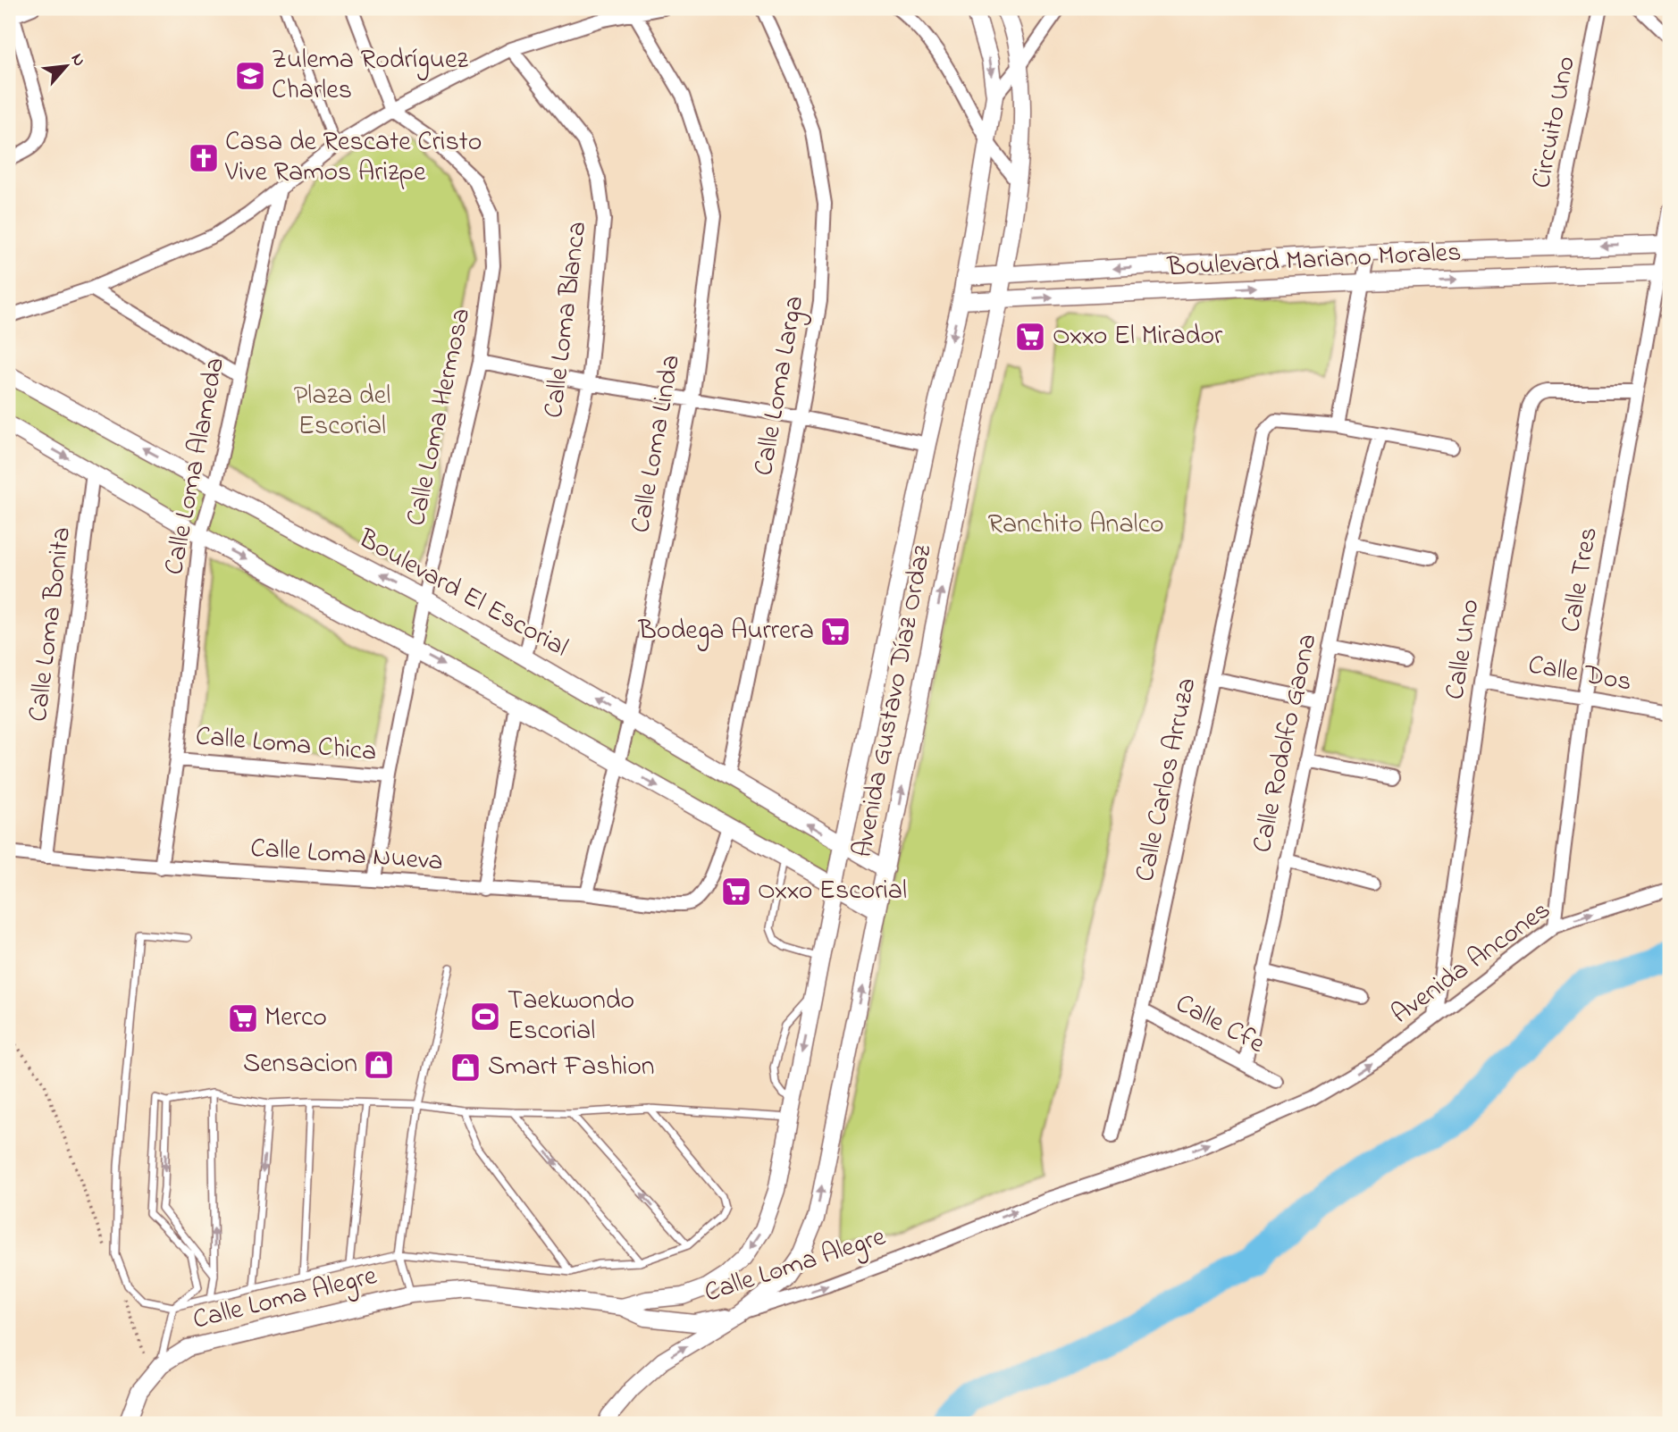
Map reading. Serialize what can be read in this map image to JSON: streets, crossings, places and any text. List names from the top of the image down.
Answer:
{
  "streets": {
    "street": [
      "Circuito Uno",
      "Boulevard Mariano Morales",
      "Calle Loma Blanca",
      "Calle Loma Larga",
      "Calle Loma Hermosa",
      "Calle Loma Linda",
      "Calle Loma Alameda",
      "Calle Tres",
      "Boulevard El Escorial",
      "Calle Loma Bonita",
      "Calle Uno",
      "Calle Dos",
      "Avenida Gustavo Díaz Ordaz",
      "Calle Rodolfo Gaona",
      "Calle Loma Chica",
      "Calle Carlos Arruza",
      "Calle Loma Nueva",
      "Avenida Ancones",
      "Calle Cfe",
      "Calle Loma Alegre"
    ]
  },
  "crossings": [
    ["Circuito Uno", "Boulevard Mariano Morales"],
    ["Boulevard Mariano Morales", "Calle Tres"],
    ["Boulevard Mariano Morales", "Avenida Gustavo Díaz Ordaz"],
    ["Calle Loma Blanca", "Boulevard El Escorial"],
    ["Calle Loma Larga", "Boulevard El Escorial"],
    ["Calle Loma Hermosa", "Boulevard El Escorial"],
    ["Calle Loma Hermosa", "Calle Loma Chica"],
    ["Calle Loma Hermosa", "Calle Loma Nueva"],
    ["Calle Loma Linda", "Boulevard El Escorial"],
    ["Calle Loma Linda", "Calle Loma Nueva"],
    ["Calle Loma Alameda", "Boulevard El Escorial"],
    ["Calle Loma Alameda", "Calle Loma Chica"],
    ["Calle Loma Alameda", "Calle Loma Nueva"],
    ["Calle Tres", "Calle Uno"],
    ["Calle Tres", "Calle Dos"],
    ["Calle Tres", "Avenida Ancones"],
    ["Boulevard El Escorial", "Avenida Gustavo Díaz Ordaz"],
    ["Calle Loma Bonita", "Calle Loma Nueva"],
    ["Calle Uno", "Calle Dos"],
    ["Calle Uno", "Avenida Ancones"],
    ["Avenida Gustavo Díaz Ordaz", "Calle Loma Alegre"],
    ["Calle Rodolfo Gaona", "Calle Cfe"],
    ["Calle Carlos Arruza", "Calle Cfe"],
    ["Avenida Ancones", "Calle Loma Alegre"]
  ],
  "one_way": ["Avenida Ancones", "Calle Loma Alegre"],
  "parks": ["Plaza del Escorial", "Ranchito Analco"],
  "places": {
    "school or university": ["Zulema Rodríguez Charles"],
    "church": ["Casa de Rescate Cristo Vive Ramos Arizpe"],
    "supermarket": [
      "Oxxo El Mirador",
      "Bodega Aurrera",
      "Oxxo Escorial",
      "Merco"
    ],
    "sports": ["Taekwondo Escorial"],
    "shop": ["Sensacion", "Smart Fashion"]
  },
  "north": "top right"
}
